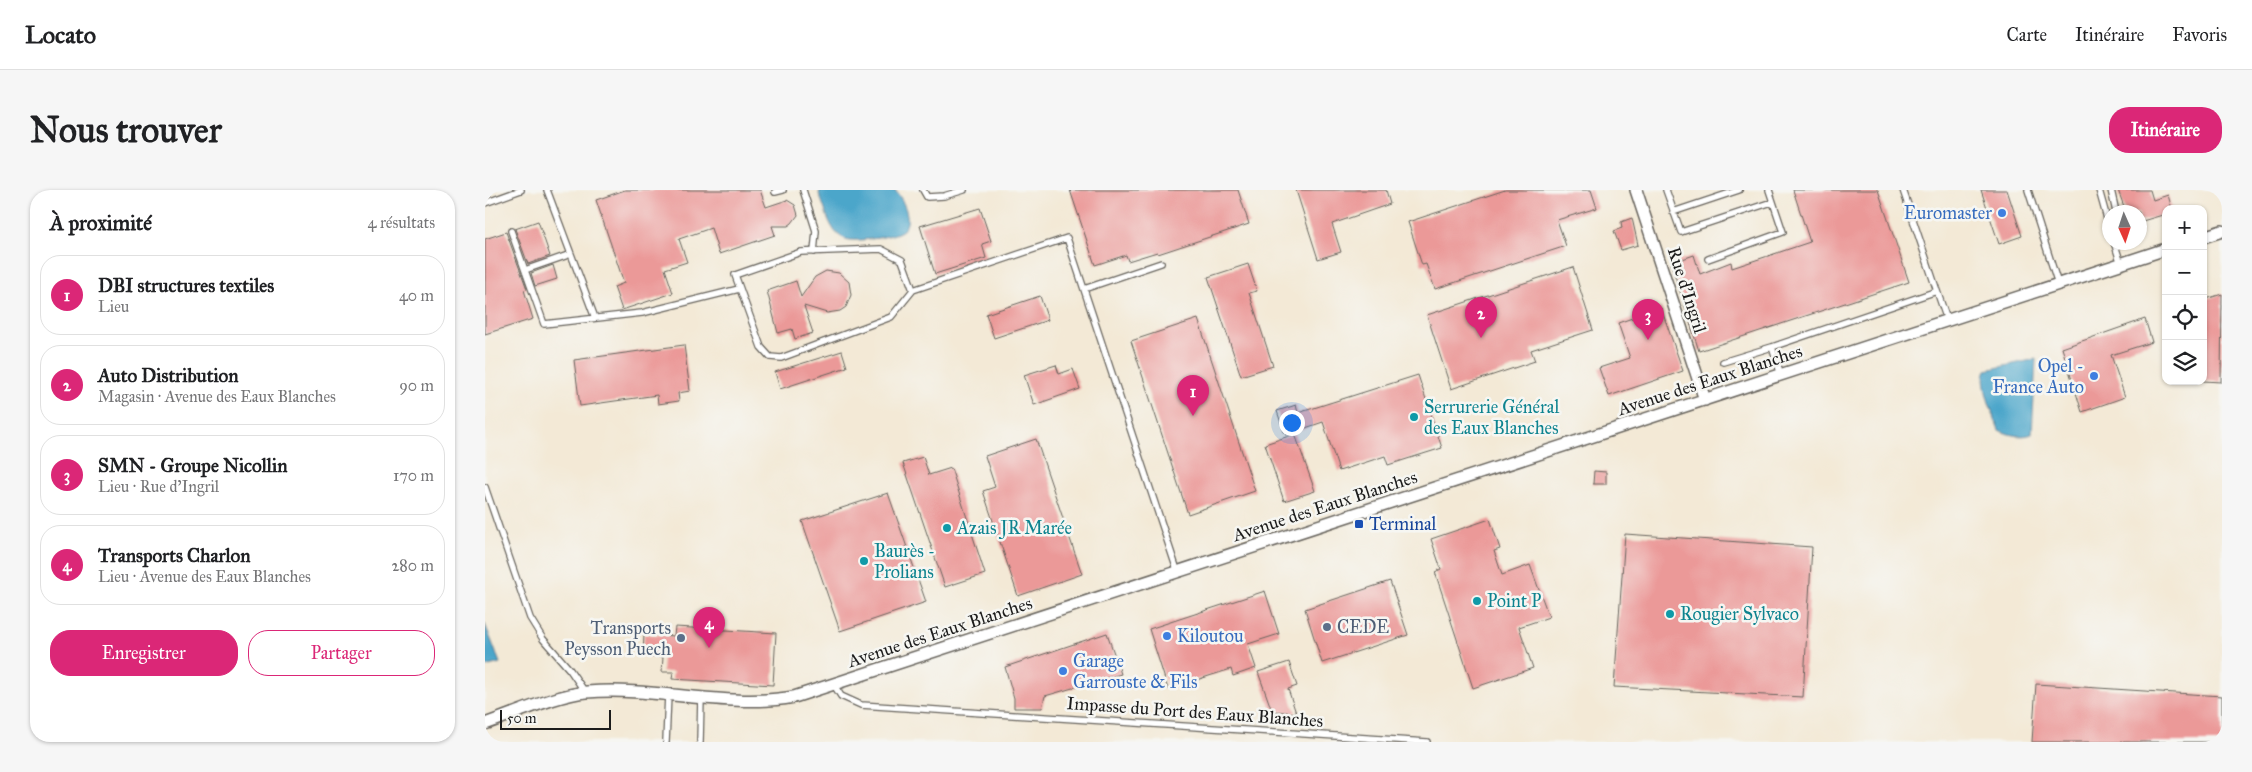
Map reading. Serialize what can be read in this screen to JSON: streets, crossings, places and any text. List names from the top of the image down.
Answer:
{
  "streets": {
    "street": ["Rue d'Ingril", "Avenue des Eaux Blanches"],
    "lane": ["Impasse du Port des Eaux Blanches"]
  },
  "crossings": [
    ["Rue d'Ingril", "Avenue des Eaux Blanches"],
    ["Avenue des Eaux Blanches", "Impasse du Port des Eaux Blanches"]
  ],
  "places": {
    "other": [
      "Euromaster",
      "Opel - France Auto",
      "Serrurerie Général des Eaux Blanches",
      "Azais JR Marée",
      "Baurès - Prolians",
      "Point P",
      "Rougier Sylvaco",
      "CEDE",
      "Kiloutou",
      "Transports Peysson Puech",
      "Garage Garrouste & Fils"
    ],
    "transit": ["Terminal"]
  },
  "scale_bar": "50 m",
  "north": "bottom",
  "page": {
    "header": "Locato",
    "nav": ["Carte", "Itinéraire", "Favoris"],
    "buttons": [
      "Itinéraire",
      ["Enregistrer", "Partager"]
    ],
    "title": "Nous trouver",
    "heading": ["À proximité", "4 résultats"],
    "map_buttons": ["+", "−"],
    "list": [
      {
        "mark": "1",
        "name": "DBI structures textiles",
        "note": "Lieu",
        "value": "40 m"
      },
      {
        "mark": "2",
        "name": "Auto Distribution",
        "note": "Magasin · Avenue des Eaux Blanches",
        "value": "90 m"
      },
      {
        "mark": "3",
        "name": "SMN - Groupe Nicollin",
        "note": "Lieu · Rue d'Ingril",
        "value": "170 m"
      },
      {
        "mark": "4",
        "name": "Transports Charlon",
        "note": "Lieu · Avenue des Eaux Blanches",
        "value": "280 m"
      }
    ],
    "pins": [
      "2",
      "3",
      "1",
      "4"
    ],
    "scale": "50 m"
  }
}
